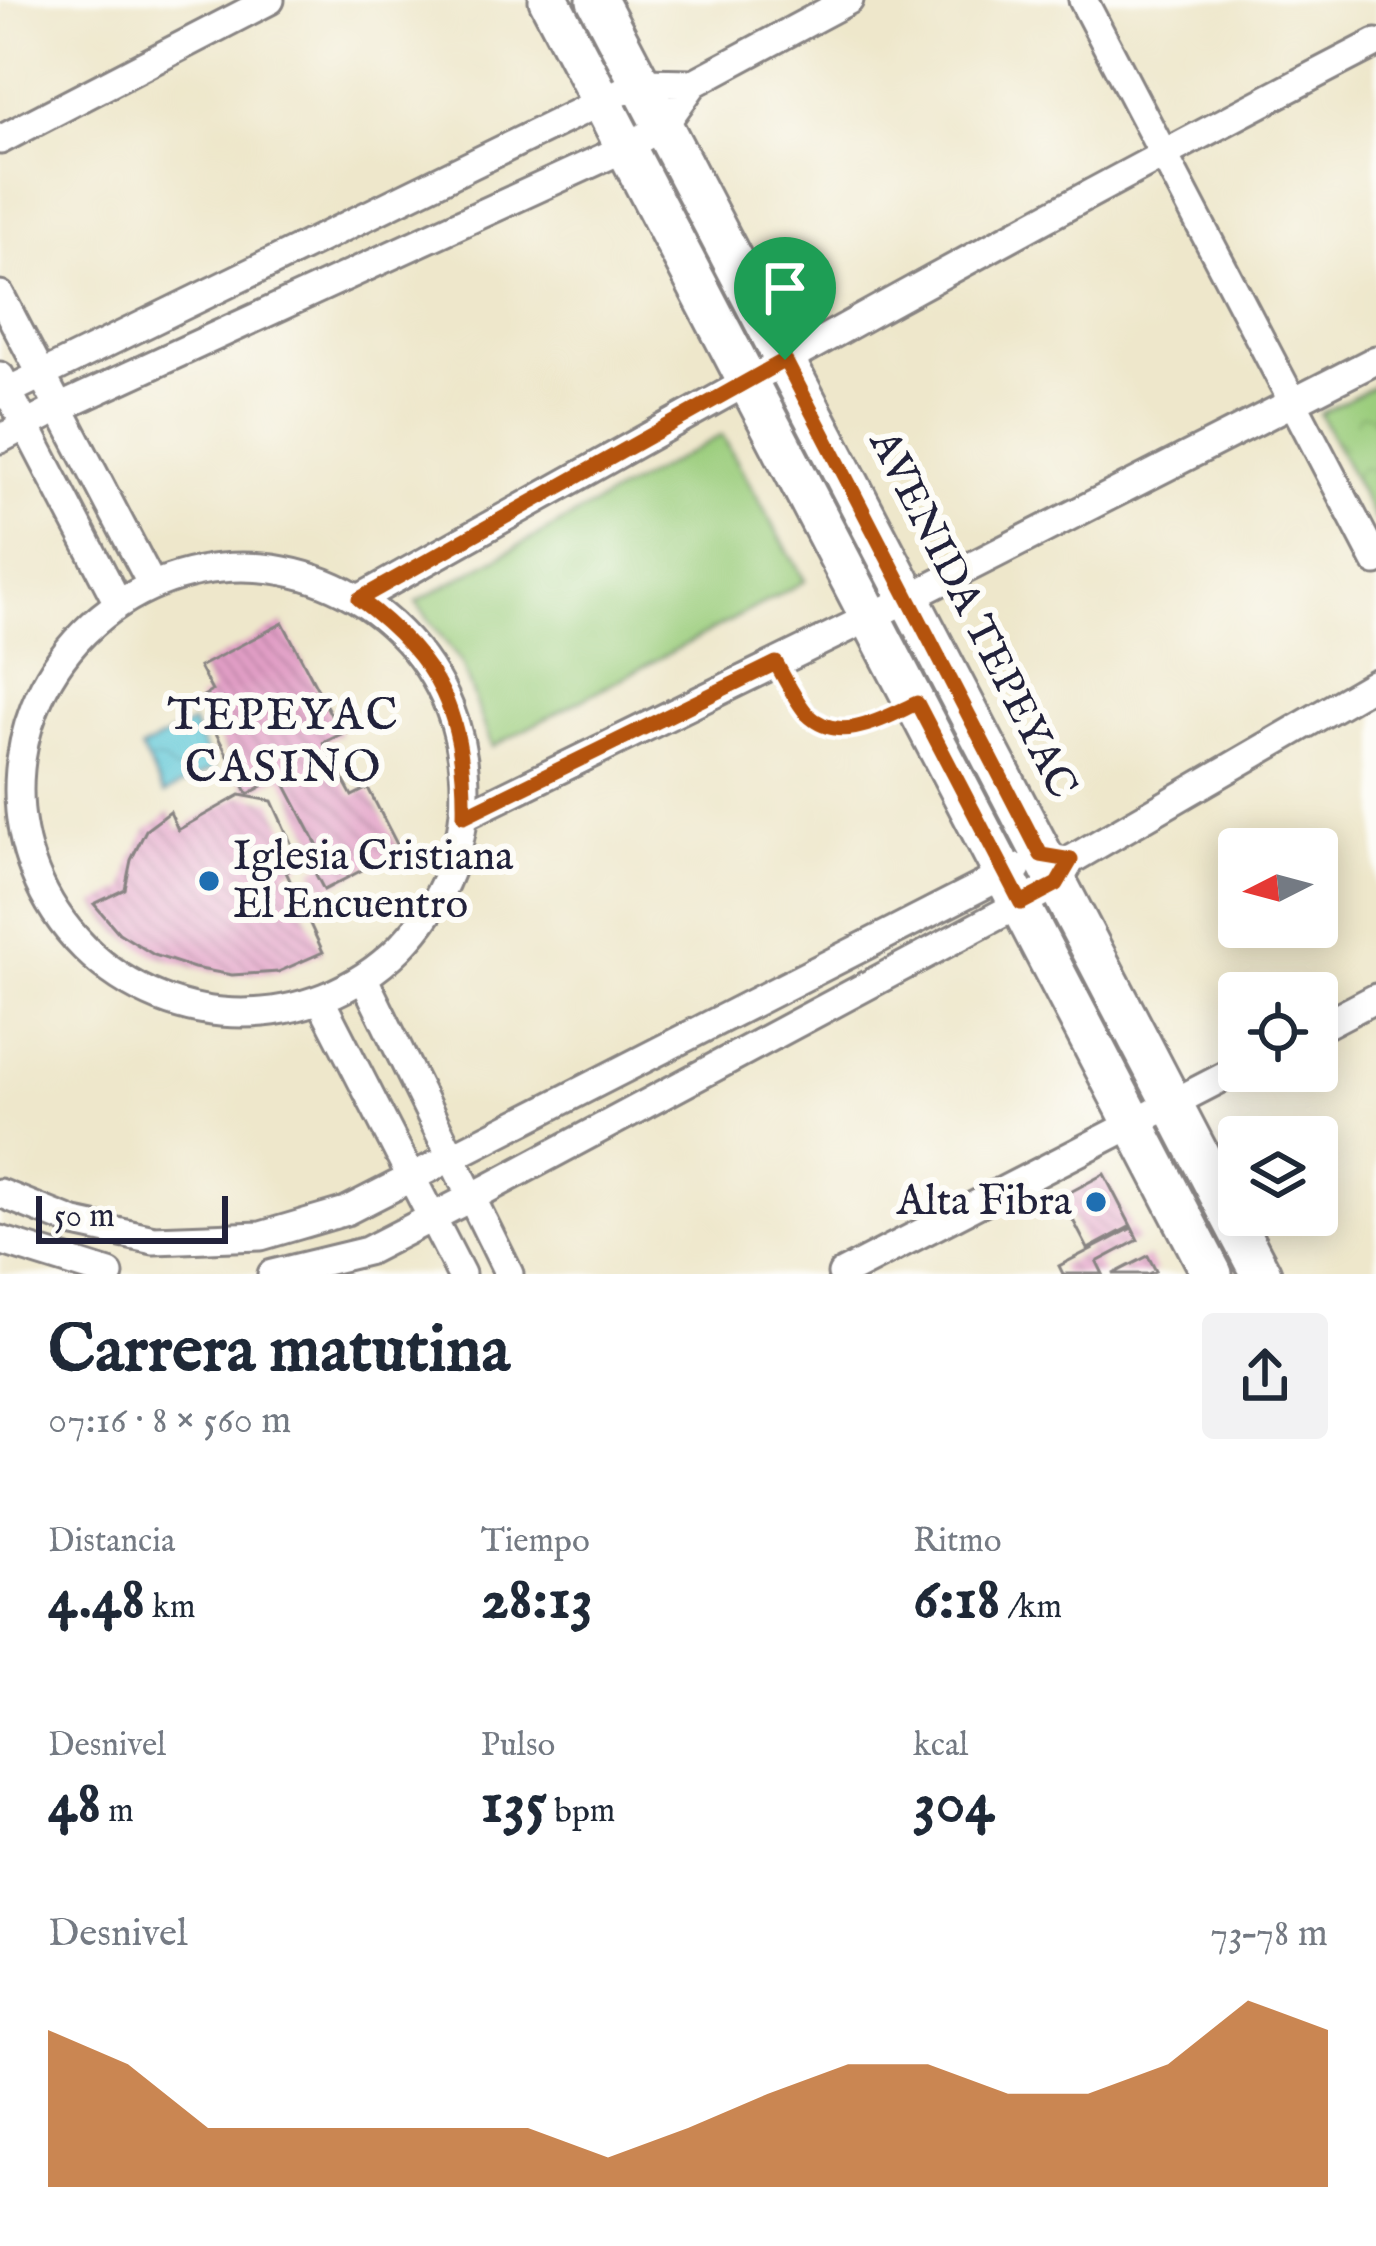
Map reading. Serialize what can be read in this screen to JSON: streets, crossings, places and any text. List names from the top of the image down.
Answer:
{
  "streets": {
    "street": ["AVENIDA TEPEYAC"]
  },
  "districts": ["TEPEYAC CASINO"],
  "places": ["Iglesia Cristiana El Encuentro", "Alta Fibra"],
  "scale_bar": "50 m",
  "north": "left",
  "page": {
    "scale": "50 m",
    "heading": ["Carrera matutina", "07:16 · 8 × 560 m"],
    "stats": [
      ["Distancia", "4.48 km"],
      ["Tiempo", "28:13"],
      ["Ritmo", "6:18 /km"],
      ["Desnivel", "48 m"],
      ["Pulso", "135 bpm"],
      ["kcal", "304"]
    ],
    "chart": ["Desnivel", "73–78 m"]
  }
}
